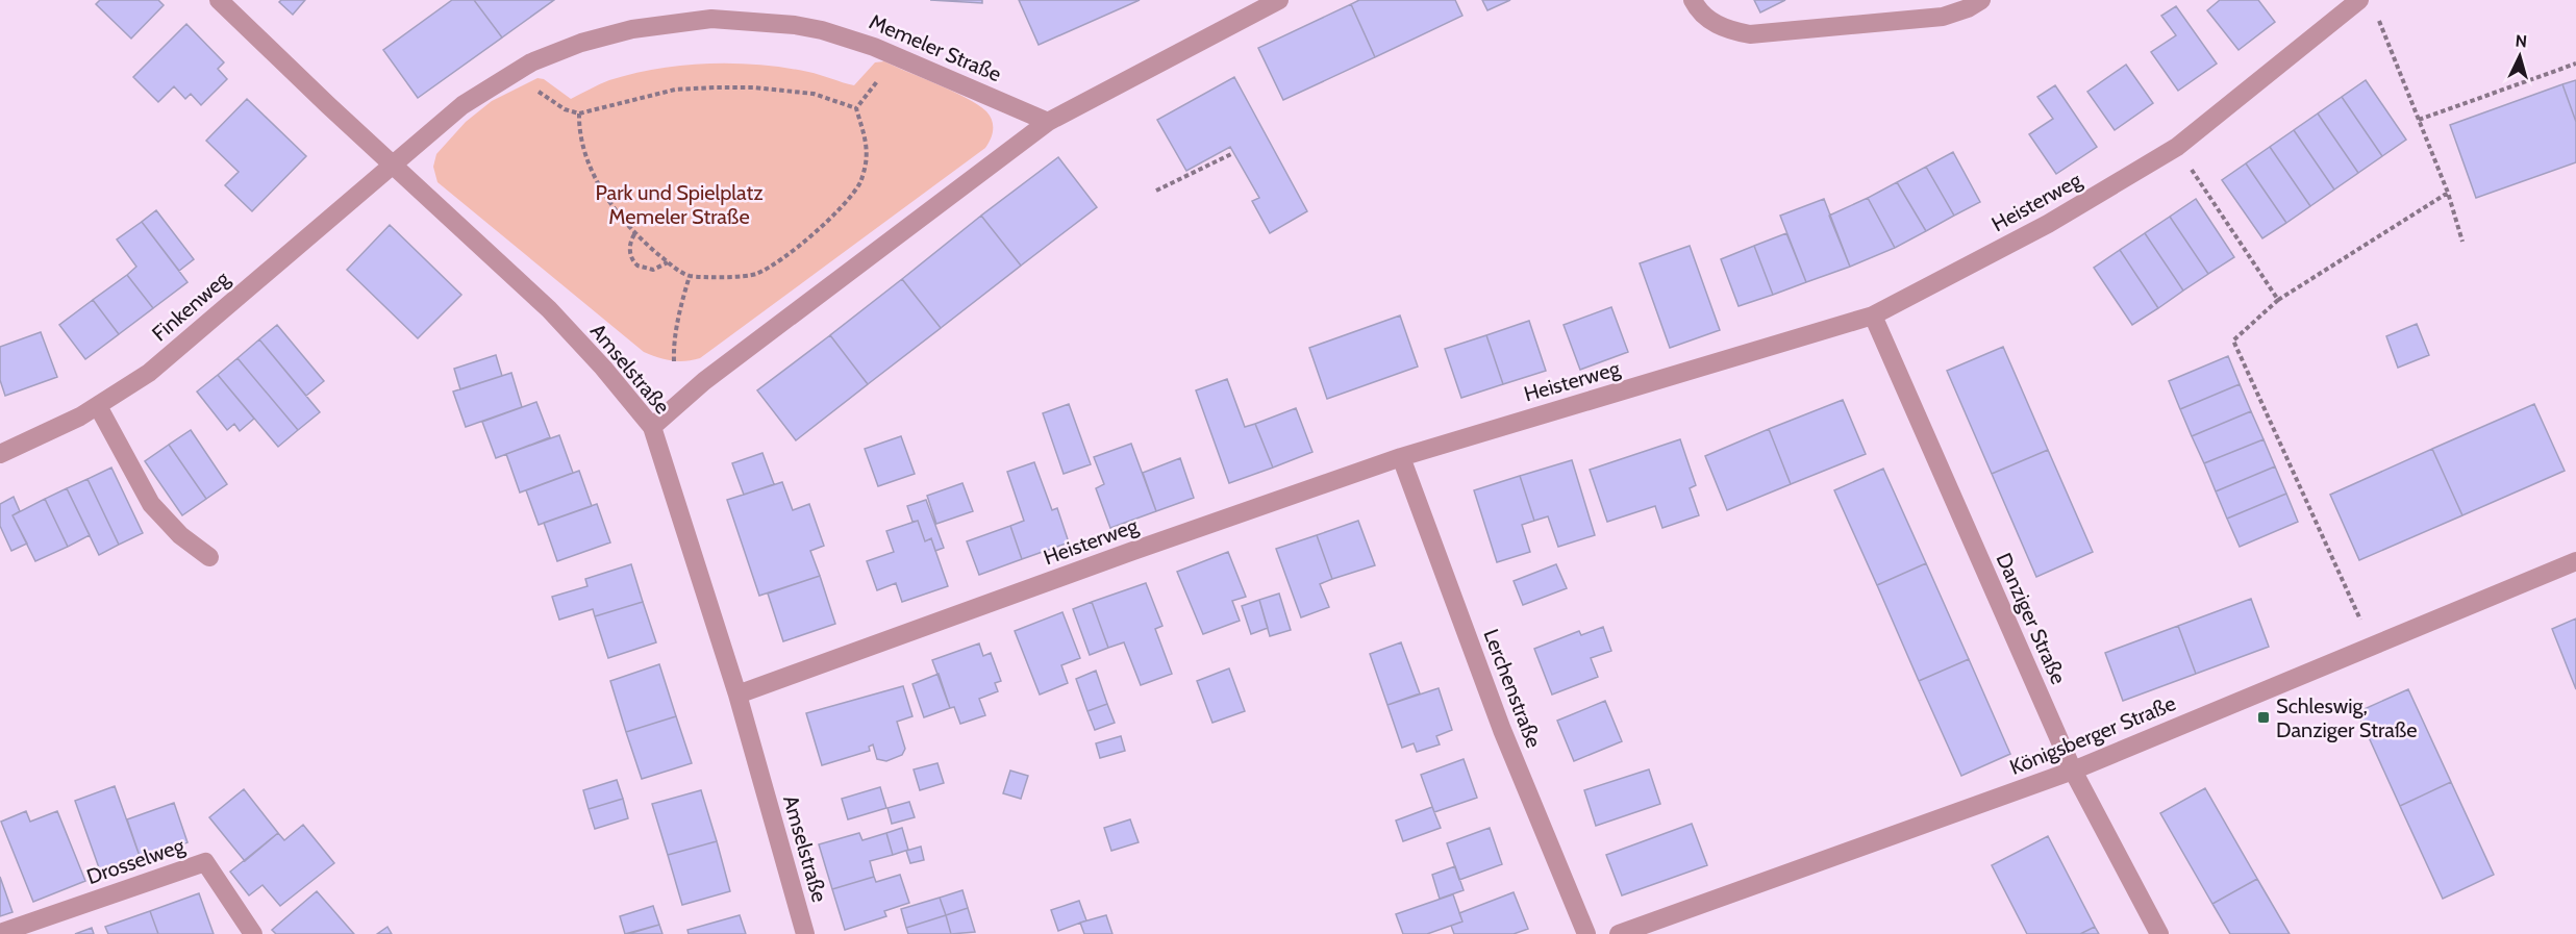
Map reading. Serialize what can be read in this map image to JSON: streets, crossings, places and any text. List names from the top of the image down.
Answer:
{
  "streets": {
    "street": [
      "Memeler Straße",
      "Heisterweg",
      "Finkenweg",
      "Amselstraße",
      "Danziger Straße",
      "Lerchenstraße",
      "Königsberger Straße",
      "Drosselweg"
    ]
  },
  "crossings": [
    ["Memeler Straße", "Finkenweg"],
    ["Memeler Straße", "Amselstraße"],
    ["Heisterweg", "Amselstraße"],
    ["Heisterweg", "Danziger Straße"],
    ["Heisterweg", "Lerchenstraße"],
    ["Finkenweg", "Amselstraße"],
    ["Danziger Straße", "Königsberger Straße"]
  ],
  "parks": ["Park und Spielplatz Memeler Straße"],
  "places": {
    "transit": ["Schleswig, Danziger Straße"]
  },
  "north": "top"
}
